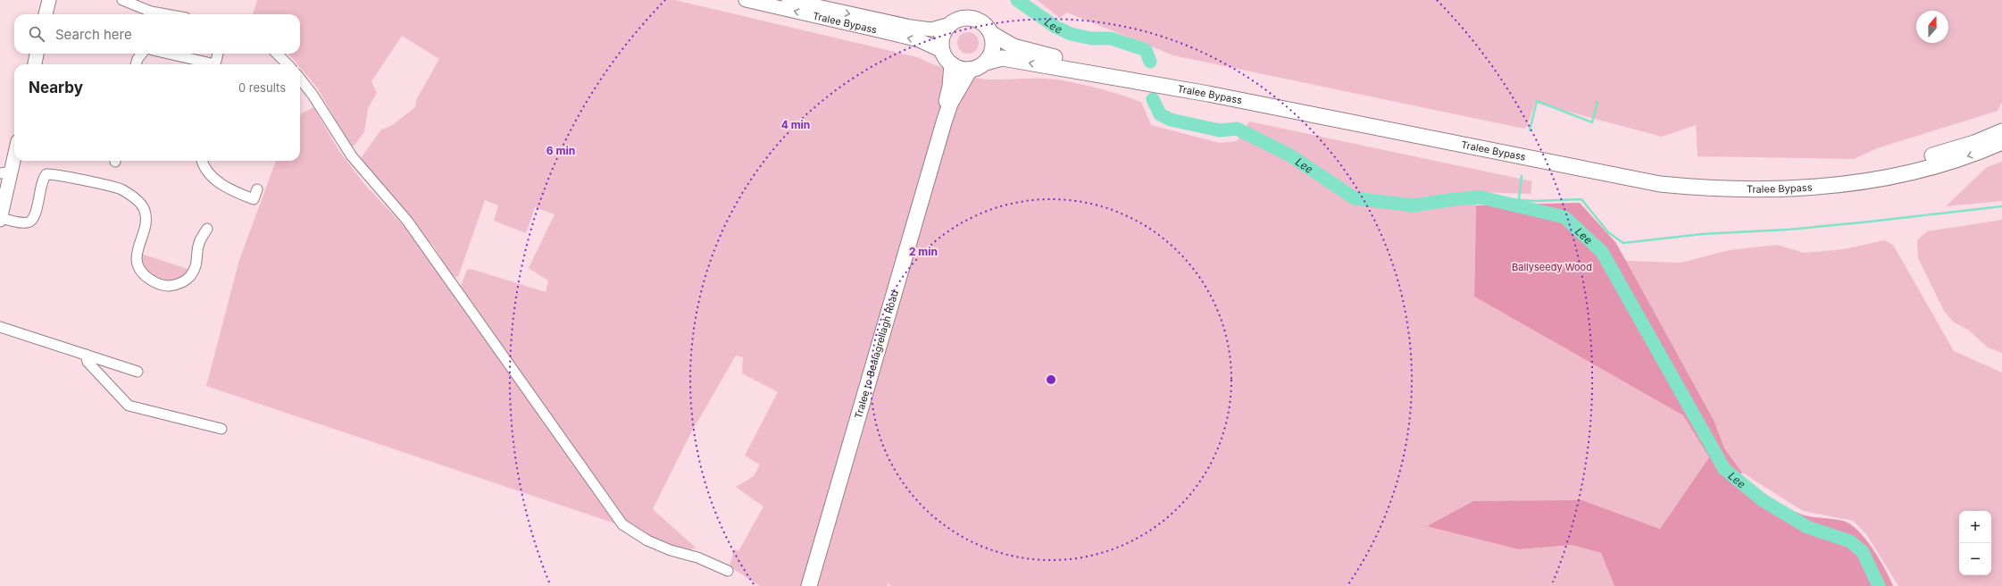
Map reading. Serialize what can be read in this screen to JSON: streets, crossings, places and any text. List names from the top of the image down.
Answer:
{
  "streets": {
    "highway": ["Tralee Bypass", "Tralee to Bealagrellagh Road"]
  },
  "crossings": [
    ["Tralee Bypass", "Tralee to Bealagrellagh Road"]
  ],
  "water": ["Lee"],
  "parks": ["Ballyseedy Wood"],
  "north": "top",
  "page": {
    "search": "Search here",
    "heading": ["Nearby", "0 results"],
    "map_buttons": ["+", "−"]
  },
  "rings": ["4 min", "6 min", "2 min"]
}
